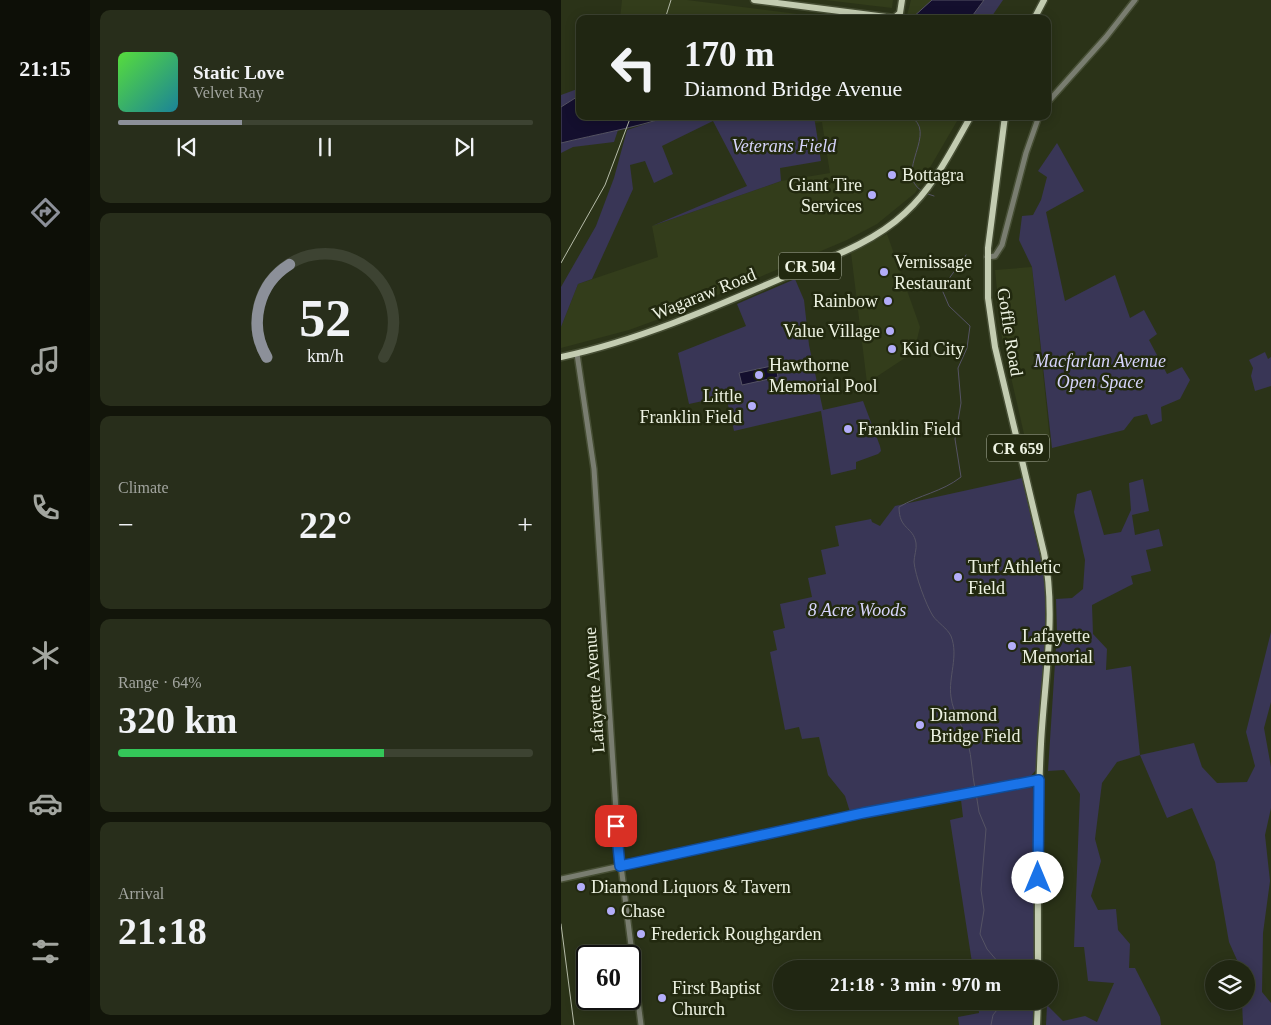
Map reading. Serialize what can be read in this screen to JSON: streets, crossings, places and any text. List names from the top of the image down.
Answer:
{
  "streets": {
    "main road": [
      "CR 504",
      "Wagaraw Road",
      "Goffle Road",
      "CR 659"
    ],
    "street": ["Lafayette Avenue"]
  },
  "crossings": [
    ["Wagaraw Road", "Lafayette Avenue"]
  ],
  "parks": ["Veterans Field", "Macfarlan Avenue Open Space", "8 Acre Woods"],
  "places": [
    "Bottagra",
    "Giant Tire Services",
    "Vernissage Restaurant",
    "Rainbow",
    "Value Village",
    "Kid City",
    "Hawthorne Memorial Pool",
    "Little Franklin Field",
    "Franklin Field",
    "Turf Athletic Field",
    "Lafayette Memorial",
    "Diamond Bridge Field",
    "Diamond Liquors & Tavern",
    "Chase",
    "Frederick Roughgarden",
    "First Baptist Church"
  ],
  "page": {
    "tabs": "21:15",
    "turn": ["170 m", "Diamond Bridge Avenue"],
    "song": ["Static Love", "Velvet Ray"],
    "tile": [
      "Climate",
      ["Range · 64%", "320 km"],
      ["Arrival", "21:18"]
    ],
    "heat": ["−", "22°", "+"],
    "limit": "60",
    "trip": "21:18 · 3 min · 970 m",
    "gauge": ["52", "km/h"]
  }
}
